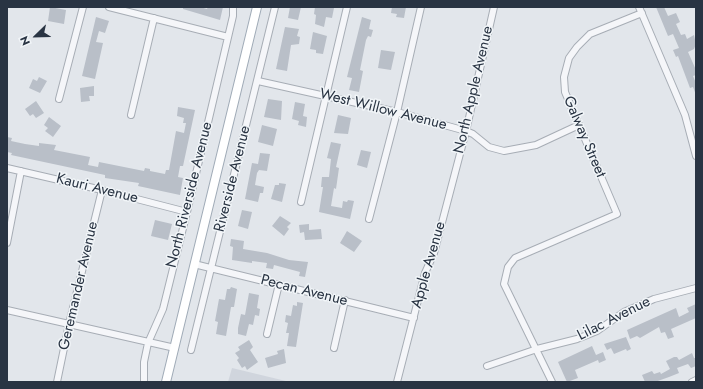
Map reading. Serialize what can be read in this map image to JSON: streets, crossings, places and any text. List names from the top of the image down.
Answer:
{
  "streets": {
    "main road": ["North Riverside Avenue"],
    "street": [
      "North Apple Avenue",
      "West Willow Avenue",
      "Galway Street",
      "Riverside Avenue",
      "Kauri Avenue",
      "Apple Avenue",
      "Geremander Avenue",
      "Pecan Avenue",
      "Lilac Avenue"
    ]
  },
  "crossings": [
    ["North Apple Avenue", "West Willow Avenue"],
    ["North Apple Avenue", "Apple Avenue"],
    ["West Willow Avenue", "Galway Street"],
    ["West Willow Avenue", "Riverside Avenue"],
    ["Galway Street", "Lilac Avenue"],
    ["Riverside Avenue", "Pecan Avenue"],
    ["Kauri Avenue", "North Riverside Avenue"],
    ["Kauri Avenue", "Geremander Avenue"],
    ["North Riverside Avenue", "Pecan Avenue"],
    ["Apple Avenue", "Pecan Avenue"]
  ],
  "north": "bottom left"
}
